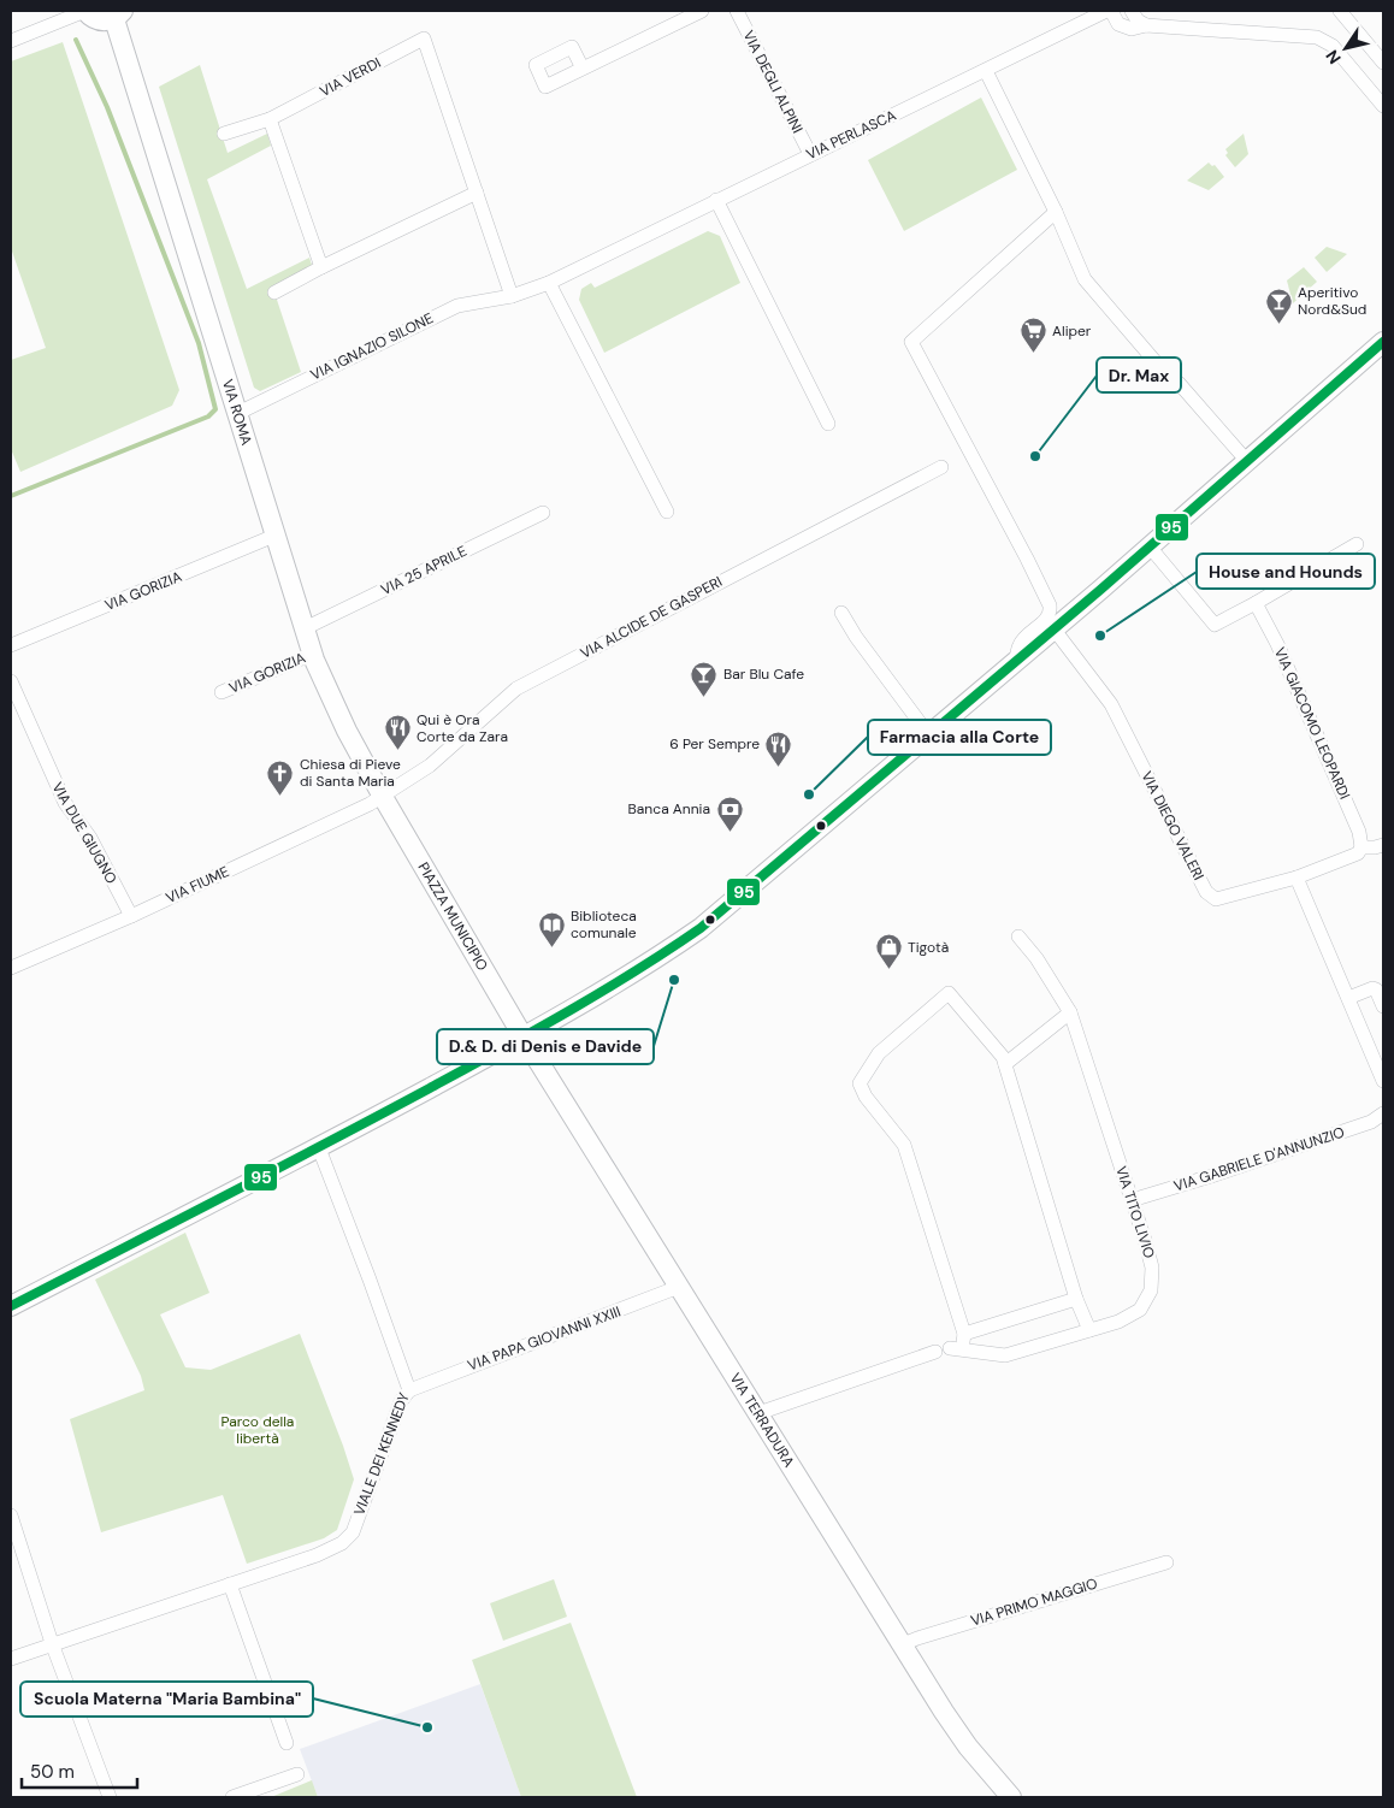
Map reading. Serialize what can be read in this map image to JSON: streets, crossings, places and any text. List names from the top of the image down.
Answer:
{
  "streets": {
    "main road": ["VIA ROMA", "PIAZZA MUNICIPIO", "VIA TERRADURA"],
    "street": [
      "VIA VERDI",
      "VIA DEGLI ALPINI",
      "VIA PERLASCA",
      "VIA IGNAZIO SILONE",
      "VIA 25 APRILE",
      "VIA GORIZIA",
      "VIA ALCIDE DE GASPERI",
      "VIA GIACOMO LEOPARDI",
      "VIA DIEGO VALERI",
      "VIA DUE GIUGNO",
      "VIA FIUME",
      "VIA GABRIELE D'ANNUNZIO",
      "VIA TITO LIVIO",
      "VIA PAPA GIOVANNI XXIII",
      "VIALE DEI KENNEDY",
      "VIA PRIMO MAGGIO"
    ]
  },
  "crossings": [
    ["VIA VERDI", "VIA PERLASCA"],
    ["VIA VERDI", "VIA IGNAZIO SILONE"],
    ["VIA DEGLI ALPINI", "VIA PERLASCA"],
    ["VIA PERLASCA", "VIA IGNAZIO SILONE"],
    ["VIA IGNAZIO SILONE", "VIA ROMA"],
    ["VIA ROMA", "VIA 25 APRILE"],
    ["VIA ROMA", "VIA GORIZIA"],
    ["VIA ROMA", "VIA ALCIDE DE GASPERI"],
    ["VIA ROMA", "VIA FIUME"],
    ["VIA ROMA", "PIAZZA MUNICIPIO"],
    ["VIA ALCIDE DE GASPERI", "VIA FIUME"],
    ["VIA ALCIDE DE GASPERI", "PIAZZA MUNICIPIO"],
    ["VIA GIACOMO LEOPARDI", "VIA DIEGO VALERI"],
    ["VIA DUE GIUGNO", "VIA FIUME"],
    ["VIA FIUME", "PIAZZA MUNICIPIO"],
    ["PIAZZA MUNICIPIO", "VIA TERRADURA"],
    ["VIA GABRIELE D'ANNUNZIO", "VIA TITO LIVIO"],
    ["VIA TITO LIVIO", "VIA TERRADURA"],
    ["VIA PAPA GIOVANNI XXIII", "VIA TERRADURA"],
    ["VIA PAPA GIOVANNI XXIII", "VIALE DEI KENNEDY"],
    ["VIA TERRADURA", "VIA PRIMO MAGGIO"]
  ],
  "parks": ["Parco della libertà"],
  "places": {
    "bar": ["Aperitivo Nord&Sud", "Bar Blu Cafe"],
    "supermarket": ["Aliper"],
    "other": [
      "Dr. Max",
      "House and Hounds",
      "Farmacia alla Corte",
      "D.& D. di Denis e Davide",
      "Scuola Materna \"Maria Bambina\""
    ],
    "restaurant": ["Qui è Ora Corte da Zara", "6 Per Sempre"],
    "church": ["Chiesa di Pieve di Santa Maria"],
    "bank": ["Banca Annia"],
    "library": ["Biblioteca comunale"],
    "shop": ["Tigotà"]
  },
  "lines": ["transit line 95"],
  "scale_bar": "50 m",
  "north": "bottom left"
}
